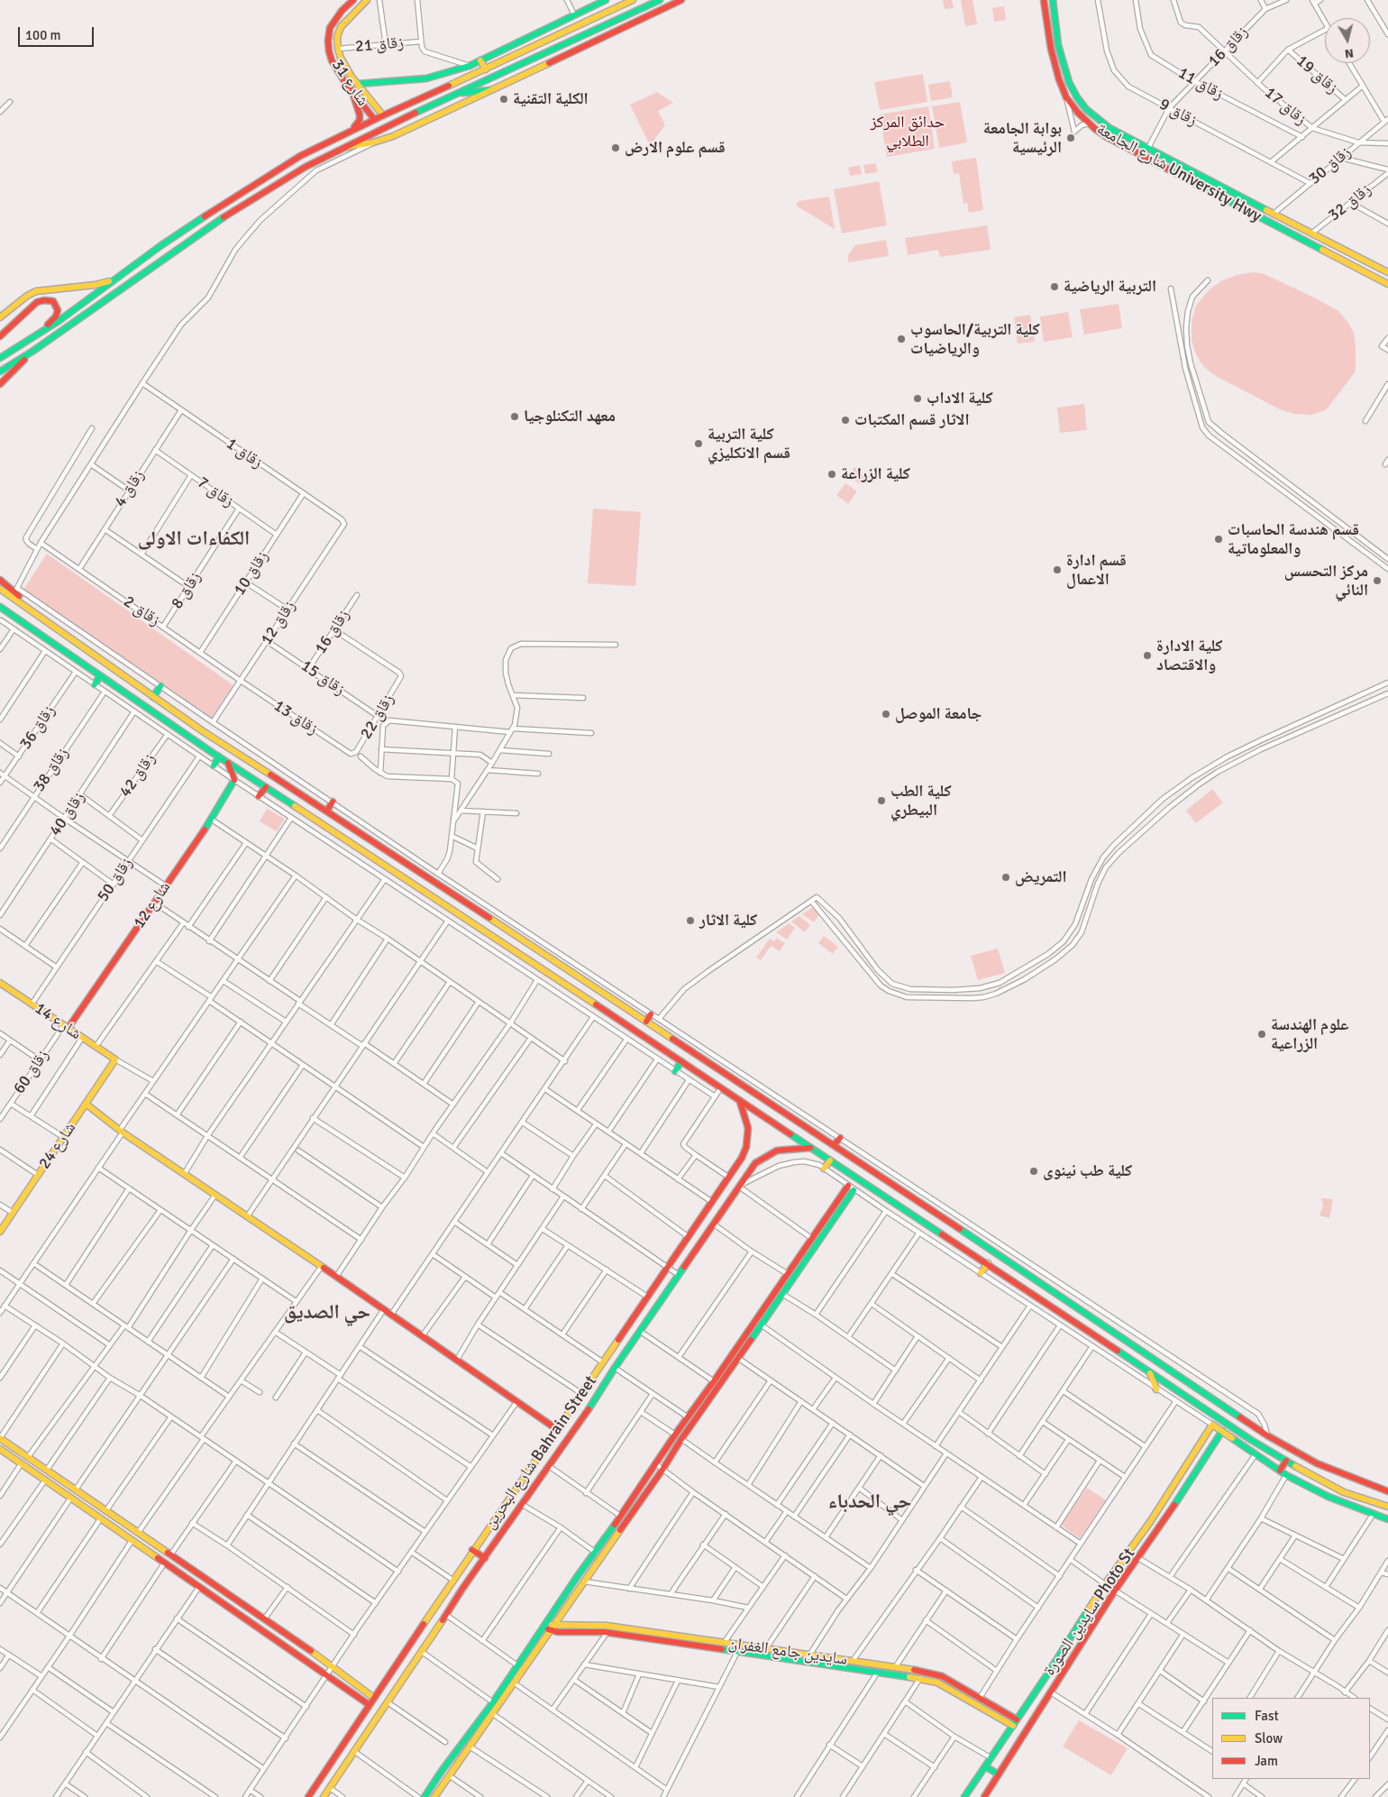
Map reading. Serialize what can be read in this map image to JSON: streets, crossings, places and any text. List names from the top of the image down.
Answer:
{
  "streets": {
    "main road": [
      "شارع 31",
      "شارع الجامعة University Hwy",
      "شارع 12",
      "شارع 14",
      "شارع 24",
      "شارع البحرين Bahrain Street",
      "سايدين الصورة Photo St",
      "سايدين جامع الغفران"
    ],
    "street": [
      "زقاق 21",
      "زقاق 16",
      "زقاق 19",
      "زقاق 11",
      "زقاق 17",
      "زقاق 9",
      "زقاق 30",
      "زقاق 32",
      "زقاق 1",
      "زقاق 4",
      "زقاق 7",
      "زقاق 10",
      "زقاق 8",
      "زقاق 2",
      "زقاق 12",
      "زقاق 15",
      "زقاق 22",
      "زقاق 13",
      "زقاق 36",
      "زقاق 38",
      "زقاق 42",
      "زقاق 40",
      "زقاق 50",
      "زقاق 60"
    ]
  },
  "crossings": [
    ["زقاق 21", "شارع 31"],
    ["زقاق 16", "زقاق 11"],
    ["زقاق 16", "زقاق 17"],
    ["زقاق 16", "زقاق 9"],
    ["زقاق 16", "شارع الجامعة University Hwy"],
    ["زقاق 16", "زقاق 15"],
    ["زقاق 16", "زقاق 22"],
    ["زقاق 17", "زقاق 30"],
    ["زقاق 9", "زقاق 30"],
    ["زقاق 30", "شارع الجامعة University Hwy"],
    ["شارع الجامعة University Hwy", "زقاق 32"],
    ["زقاق 1", "زقاق 4"],
    ["زقاق 1", "زقاق 10"],
    ["زقاق 1", "زقاق 12"],
    ["زقاق 4", "زقاق 7"],
    ["زقاق 4", "زقاق 2"],
    ["زقاق 7", "زقاق 10"],
    ["زقاق 7", "زقاق 8"],
    ["زقاق 10", "زقاق 2"],
    ["زقاق 8", "زقاق 2"],
    ["زقاق 2", "زقاق 12"],
    ["زقاق 2", "زقاق 13"],
    ["زقاق 12", "زقاق 15"],
    ["زقاق 12", "زقاق 13"],
    ["زقاق 15", "زقاق 22"],
    ["زقاق 22", "زقاق 13"],
    ["زقاق 50", "شارع 14"],
    ["شارع 12", "شارع 14"],
    ["شارع 12", "زقاق 60"],
    ["شارع 14", "زقاق 60"],
    ["شارع 14", "شارع 24"],
    ["سايدين الصورة Photo St", "سايدين جامع الغفران"]
  ],
  "districts": ["الكفاءات الاولى", "حي الصديق", "حي الحدباء"],
  "parks": ["حدائق المركز الطلابي"],
  "places": [
    "الكلية التقنية",
    "بوابة الجامعة الرئيسية",
    "قسم علوم الارض",
    "التربية الرياضية",
    "كلية التربية/الحاسوب والرياضيات",
    "كلية الاداب",
    "معهد التكنلوجيا",
    "الاثار قسم المكتبات",
    "كلية التربية قسم الانكليزي",
    "كلية الزراعة",
    "قسم هندسة الحاسبات والمعلوماتية",
    "قسم ادارة الاعمال",
    "مركز التحسس النائي",
    "كلية الادارة والاقتصاد",
    "جامعة الموصل",
    "كلية الطب البيطري",
    "التمريض",
    "كلية الاثار",
    "علوم الهندسة الزراعية",
    "كلية طب نينوى"
  ],
  "legend": ["Fast", "Slow", "Jam"],
  "scale_bar": "100 m",
  "north": "bottom"
}
